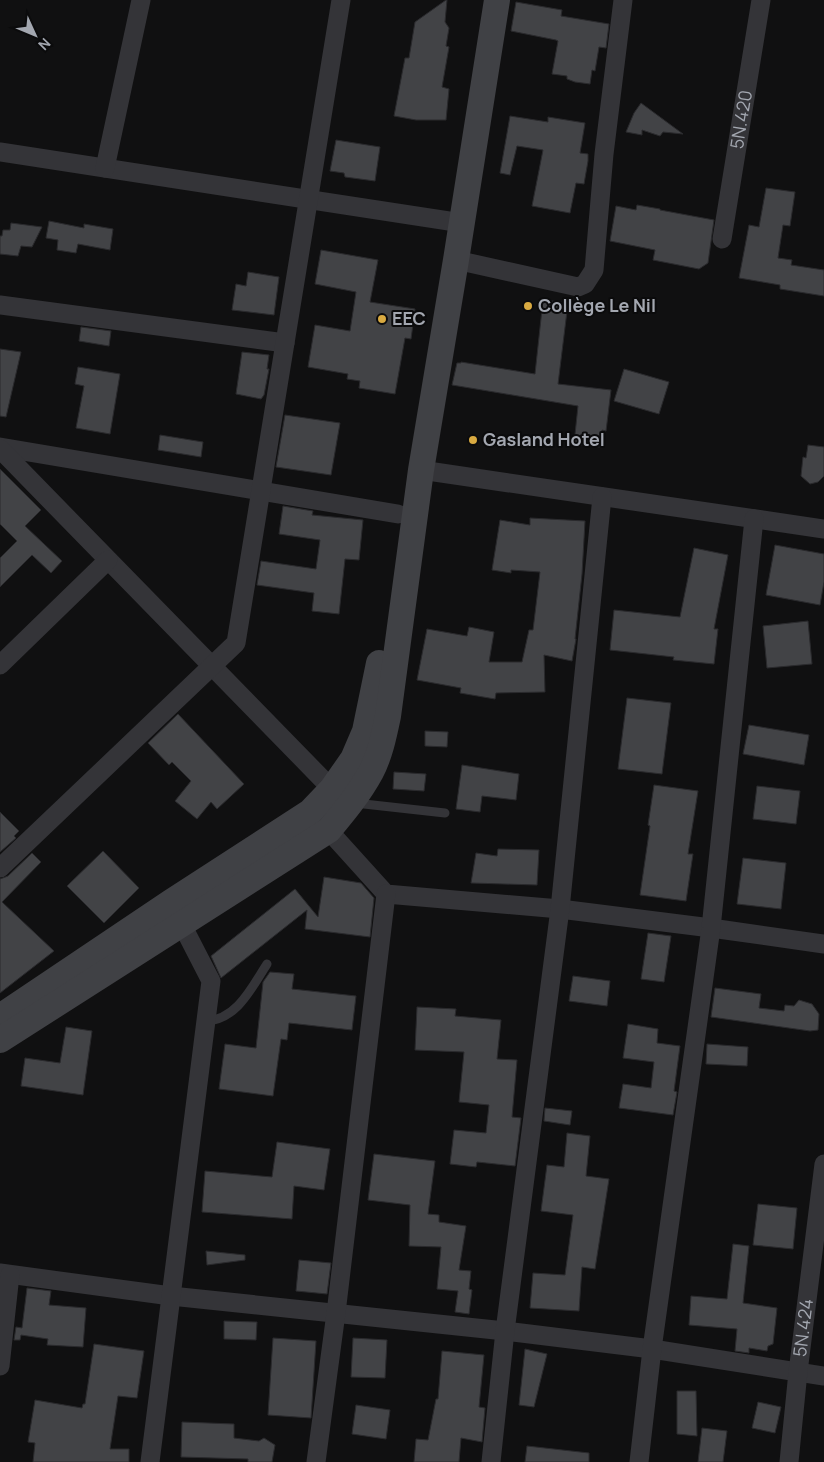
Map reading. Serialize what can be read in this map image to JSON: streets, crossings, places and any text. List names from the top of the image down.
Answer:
{
  "streets": {
    "street": ["5N.420", "5N.424"]
  },
  "places": ["Collège Le Nil", "EEC", "Gasland Hotel"],
  "north": "bottom right"
}
